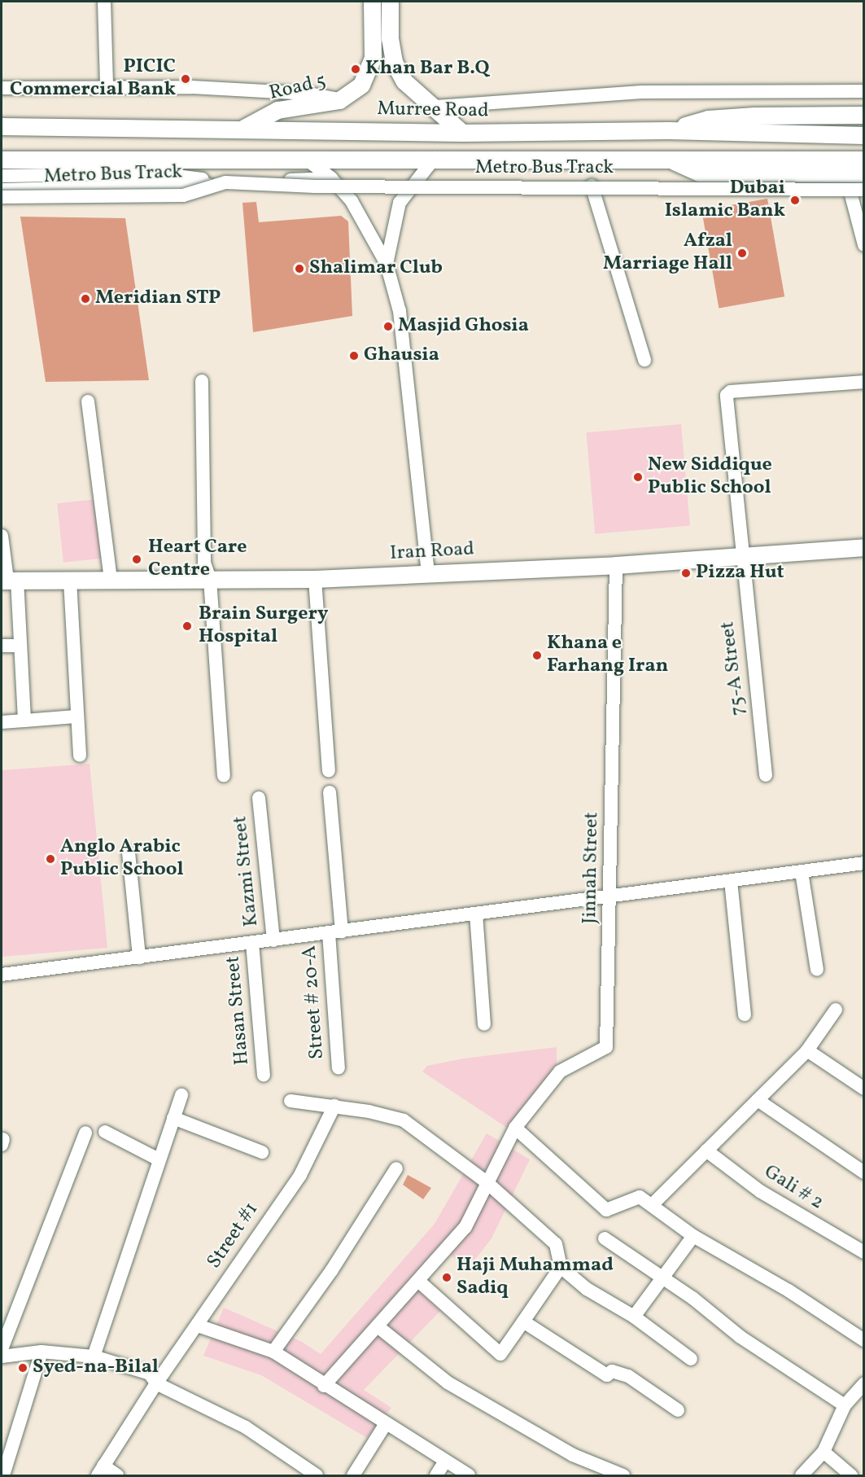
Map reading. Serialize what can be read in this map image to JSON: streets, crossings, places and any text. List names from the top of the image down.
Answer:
{
  "streets": {
    "main road": ["Road 5", "Murree Road", "Iran Road"],
    "street": [
      "Metro Bus Track",
      "75-A Street",
      "Jinnah Street",
      "Kazmi Street",
      "Street # 20-A",
      "Hasan Street",
      "Gali # 2",
      "Street #1"
    ]
  },
  "crossings": [
    ["Road 5", "Murree Road"],
    ["Iran Road", "75-A Street"],
    ["Iran Road", "Jinnah Street"]
  ],
  "places": [
    "Khan Bar B.Q",
    "PICIC Commercial Bank",
    "Dubai Islamic Bank",
    "Afzal Marriage Hall",
    "Shalimar Club",
    "Meridian STP",
    "Masjid Ghosia",
    "Ghausia",
    "New Siddique Public School",
    "Heart Care Centre",
    "Pizza Hut",
    "Brain Surgery Hospital",
    "Khana e Farhang Iran",
    "Anglo Arabic Public School",
    "Haji Muhammad Sadiq",
    "Syed-na-Bilal"
  ]
}
